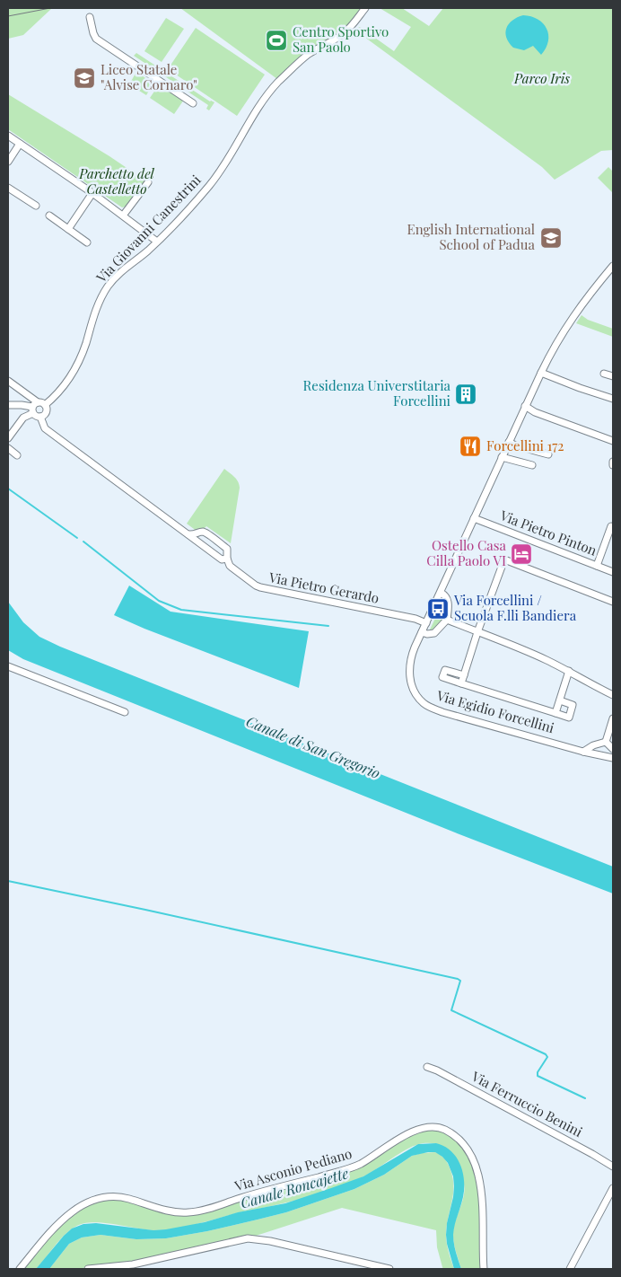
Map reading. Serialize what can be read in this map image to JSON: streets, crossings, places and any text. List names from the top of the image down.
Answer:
{
  "streets": {
    "street": [
      "Via Giovanni Canestrini",
      "Via Pietro Pinton",
      "Via Pietro Gerardo",
      "Via Egidio Forcellini",
      "Via Ferruccio Benini",
      "Via Asconio Pediano"
    ]
  },
  "crossings": [
    ["Via Giovanni Canestrini", "Via Pietro Gerardo"],
    ["Via Pietro Pinton", "Via Egidio Forcellini"],
    ["Via Pietro Gerardo", "Via Egidio Forcellini"]
  ],
  "water": ["Canale di San Gregorio", "Canale Roncajette"],
  "parks": ["Parco Iris", "Parchetto del Castelletto"],
  "places": {
    "sports": ["Centro Sportivo San Paolo"],
    "school or university": ["Liceo Statale \"Alvise Cornaro\"", "English International School of Padua"],
    "building": ["Residenza Universtitaria Forcellini"],
    "restaurant": ["Forcellini 172"],
    "hotel": ["Ostello Casa Cilla Paolo VI"],
    "bus stop": ["Via Forcellini / Scuola F.lli Bandiera"]
  }
}
